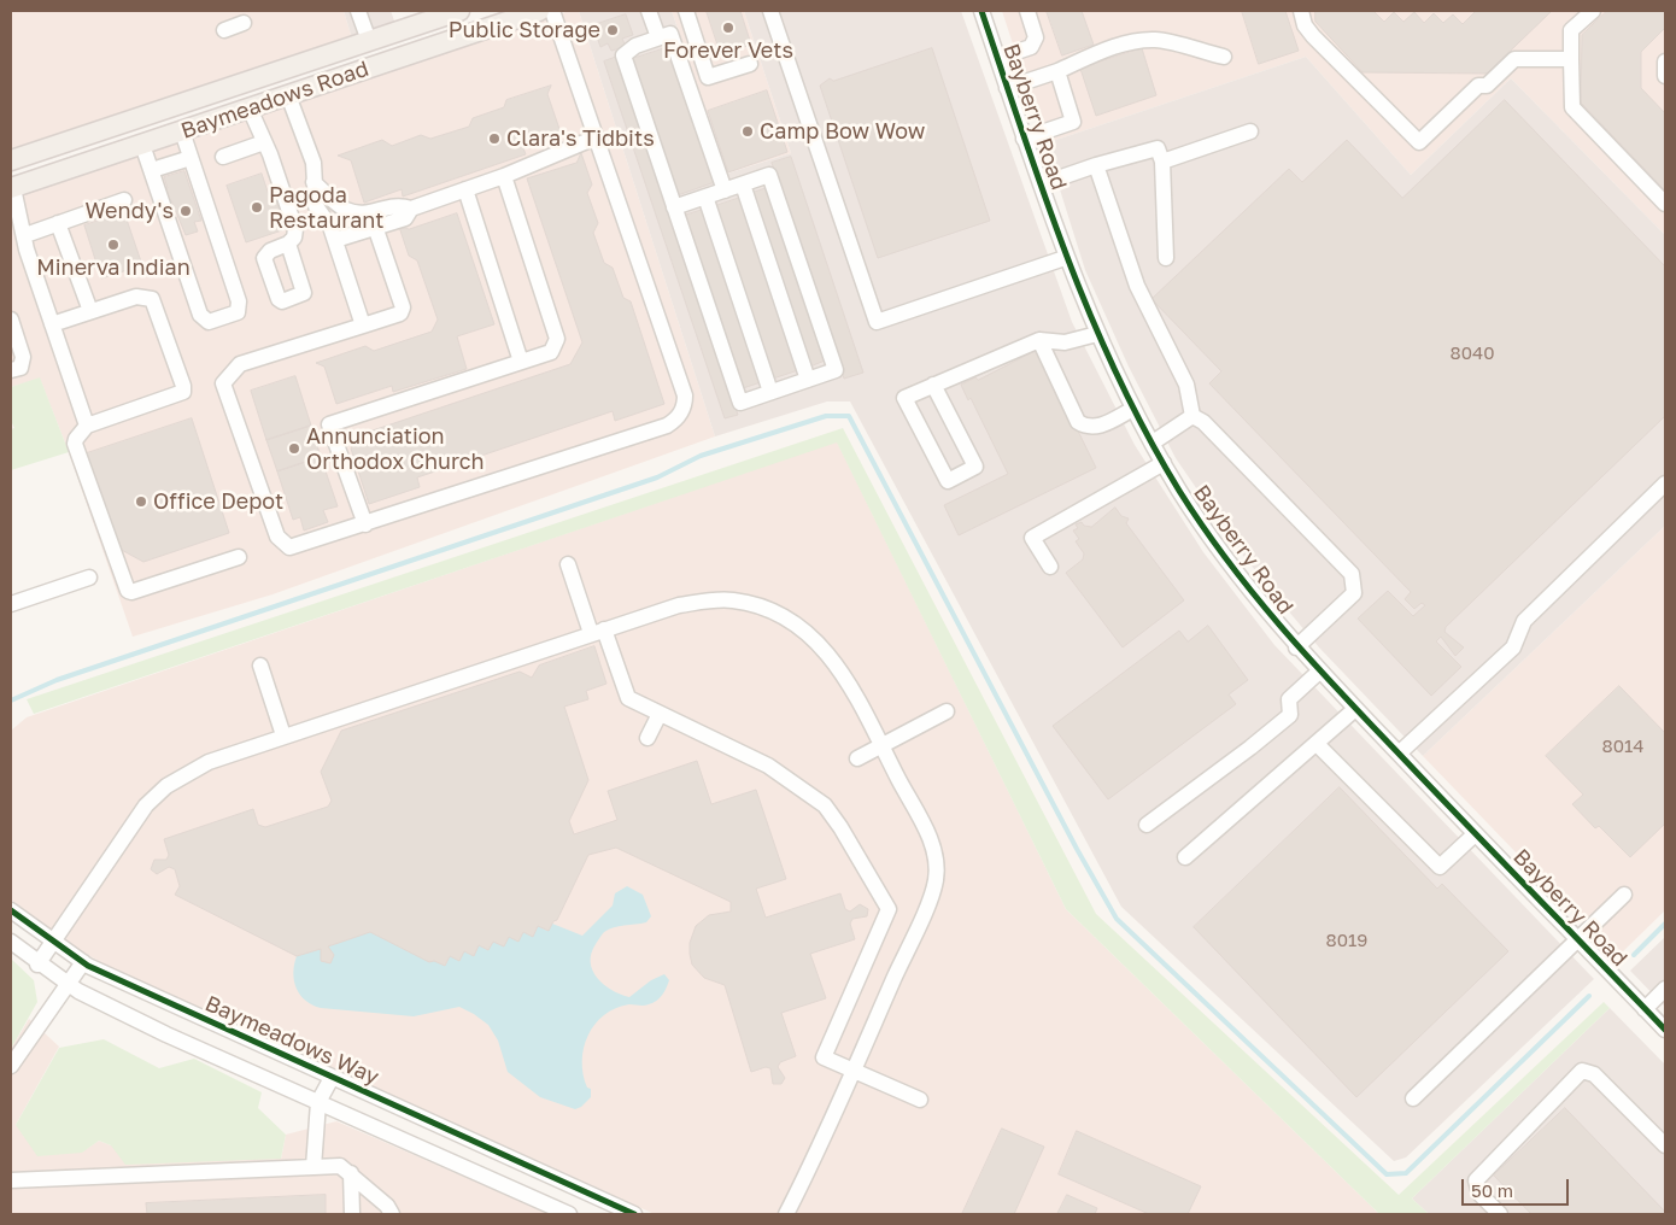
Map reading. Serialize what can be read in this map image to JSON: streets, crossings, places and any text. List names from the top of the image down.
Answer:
{
  "streets": {
    "main road": ["Baymeadows Road"],
    "street": ["Bayberry Road", "Baymeadows Way"]
  },
  "places": [
    "Forever Vets",
    "Public Storage",
    "Camp Bow Wow",
    "Clara's Tidbits",
    "Pagoda Restaurant",
    "Wendy's",
    "Minerva Indian",
    "Annunciation Orthodox Church",
    "Office Depot"
  ],
  "house_numbers": ["8040", "8014", "8019"],
  "scale_bar": "50 m"
}
